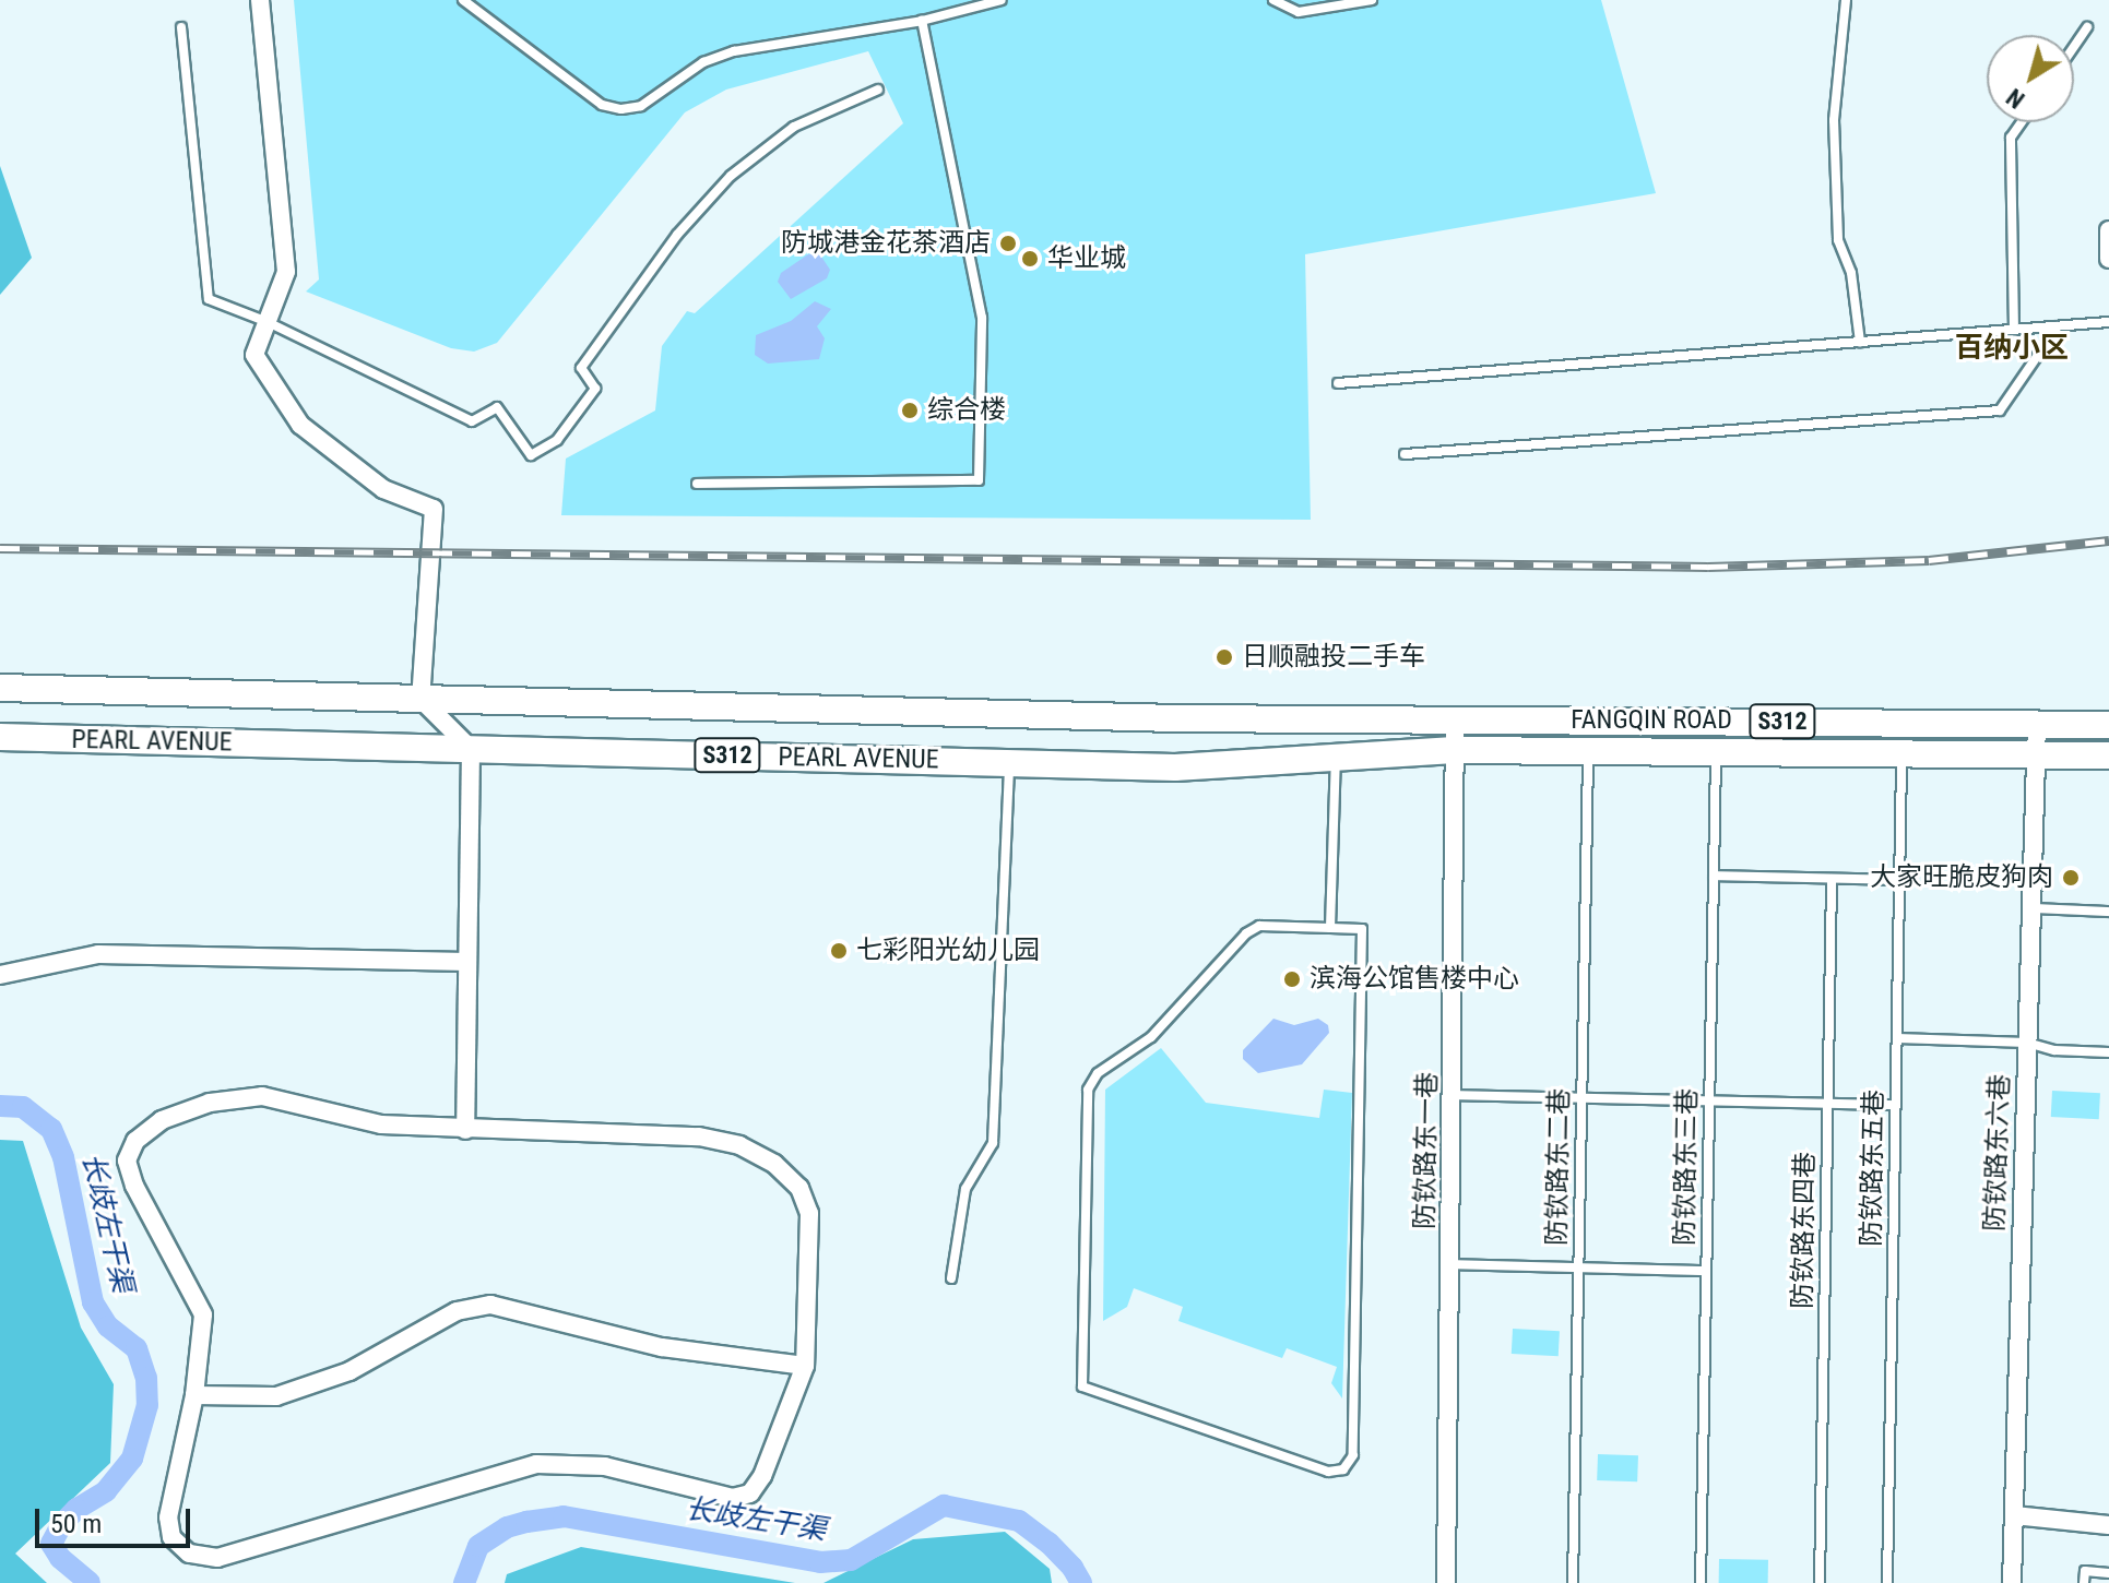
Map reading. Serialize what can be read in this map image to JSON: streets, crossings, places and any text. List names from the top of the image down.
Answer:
{
  "streets": {
    "main road": ["FANGQIN ROAD", "S312", "PEARL AVENUE"],
    "street": ["防钦路东一巷", "防钦路东六巷"],
    "lane": [
      "防钦路东二巷",
      "防钦路东三巷",
      "防钦路东五巷",
      "防钦路东四巷"
    ]
  },
  "crossings": [
    ["FANGQIN ROAD", "PEARL AVENUE"],
    ["FANGQIN ROAD", "防钦路东一巷"],
    ["FANGQIN ROAD", "防钦路东六巷"],
    ["FANGQIN ROAD", "防钦路东二巷"],
    ["FANGQIN ROAD", "防钦路东三巷"],
    ["FANGQIN ROAD", "防钦路东五巷"],
    ["PEARL AVENUE", "防钦路东一巷"]
  ],
  "districts": ["百纳小区"],
  "water": ["长歧左干渠"],
  "places": [
    "防城港金花茶酒店",
    "华业城",
    "综合楼",
    "日顺融投二手车",
    "大家旺脆皮狗肉",
    "七彩阳光幼儿园",
    "滨海公馆售楼中心"
  ],
  "scale_bar": "50 m",
  "north": "bottom left"
}
